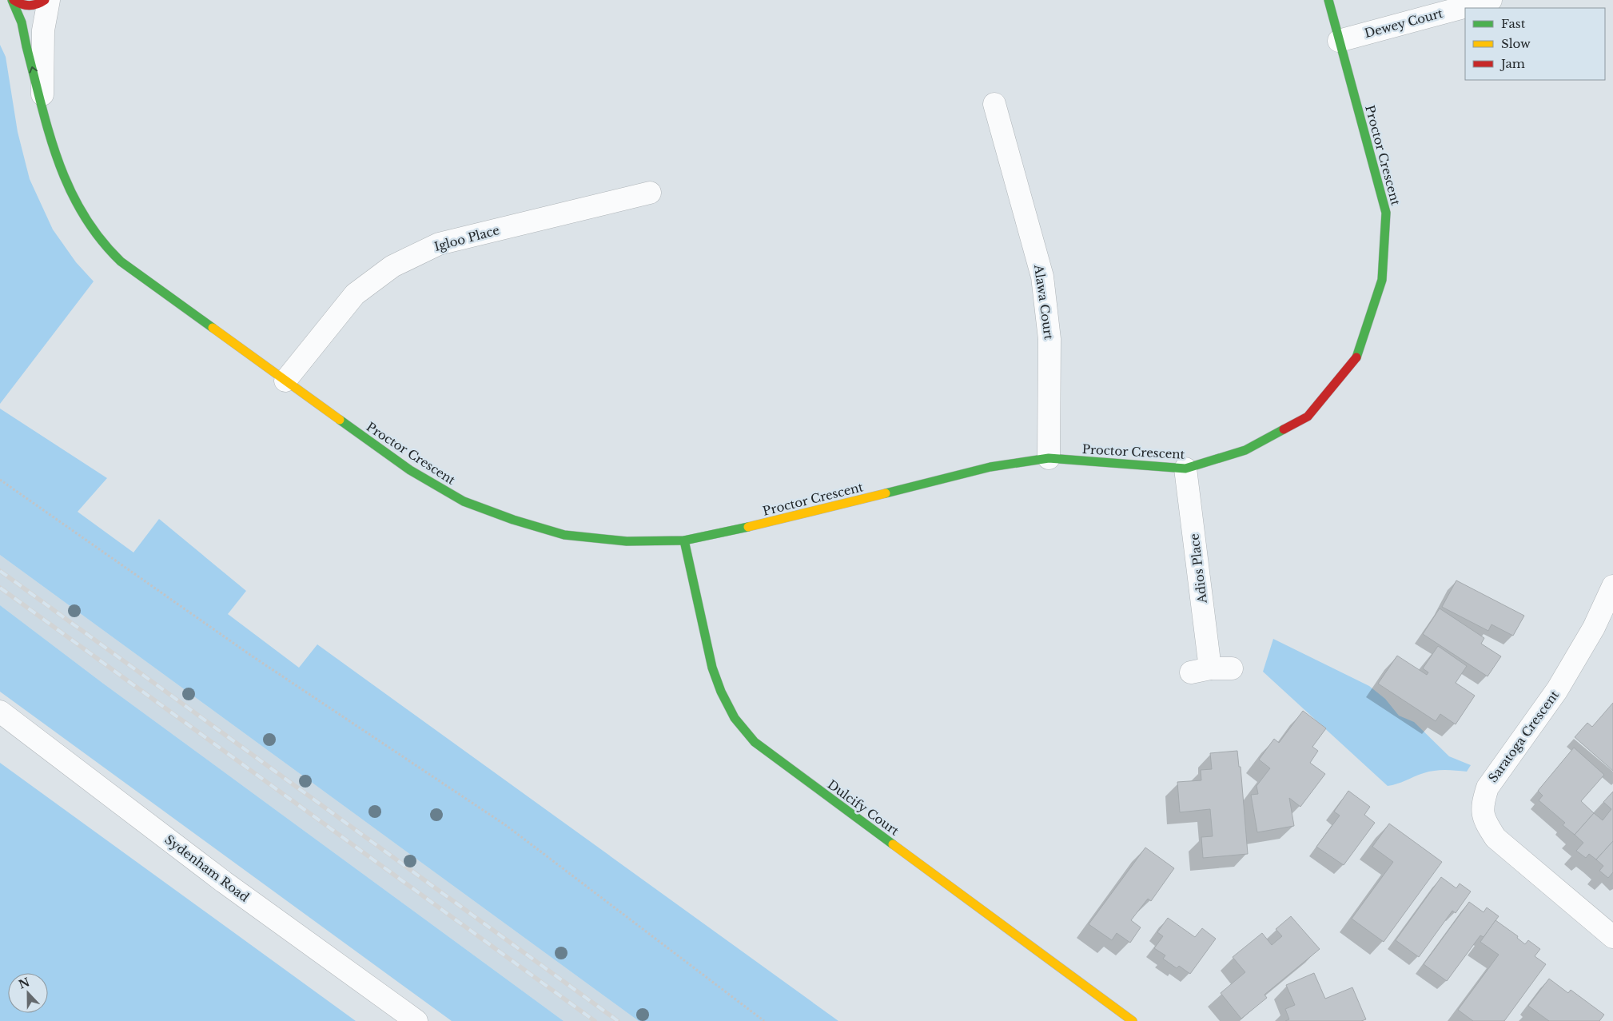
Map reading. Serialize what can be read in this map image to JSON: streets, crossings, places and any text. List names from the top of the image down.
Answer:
{
  "streets": {
    "street": [
      "Dewey Court",
      "Proctor Crescent",
      "Igloo Place",
      "Alawa Court",
      "Adios Place",
      "Saratoga Crescent",
      "Dulcify Court",
      "Sydenham Road"
    ]
  },
  "crossings": [
    ["Dewey Court", "Proctor Crescent"],
    ["Proctor Crescent", "Igloo Place"],
    ["Proctor Crescent", "Alawa Court"],
    ["Proctor Crescent", "Adios Place"],
    ["Proctor Crescent", "Dulcify Court"]
  ],
  "legend": ["Fast", "Slow", "Jam"],
  "north": "top"
}
